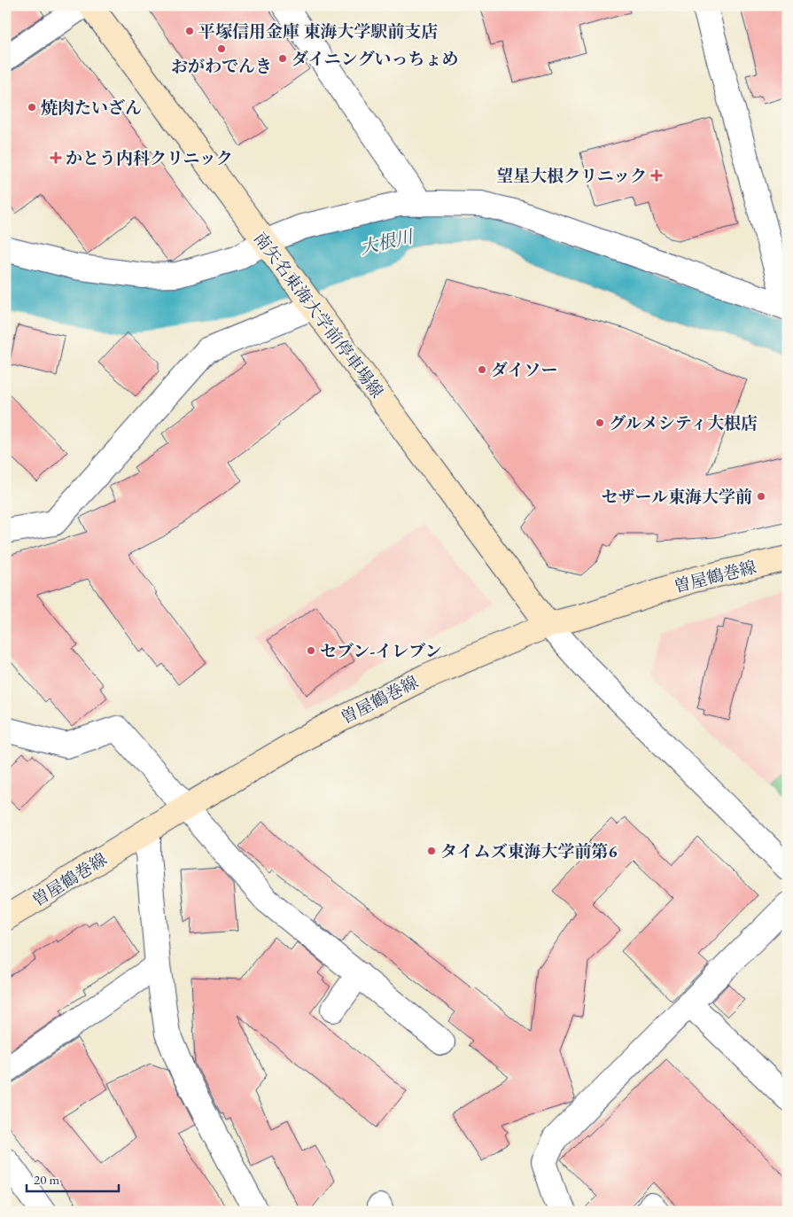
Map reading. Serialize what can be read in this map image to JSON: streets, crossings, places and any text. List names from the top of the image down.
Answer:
{
  "streets": {
    "main road": ["南矢名東海大学前停車場線", "曽屋鶴巻線"]
  },
  "crossings": [
    ["南矢名東海大学前停車場線", "曽屋鶴巻線"]
  ],
  "water": ["大根川"],
  "places": {
    "other": [
      "平塚信用金庫 東海大学駅前支店",
      "おがわでんき",
      "ダイニングいっちょめ",
      "焼肉たいざん",
      "ダイソー",
      "グルメシティ大根店",
      "セザール東海大学前",
      "セブン-イレブン",
      "タイムズ東海大学前第6"
    ],
    "health": ["かとう内科クリニック", "望星大根クリニック"]
  },
  "scale_bar": "20 m"
}
